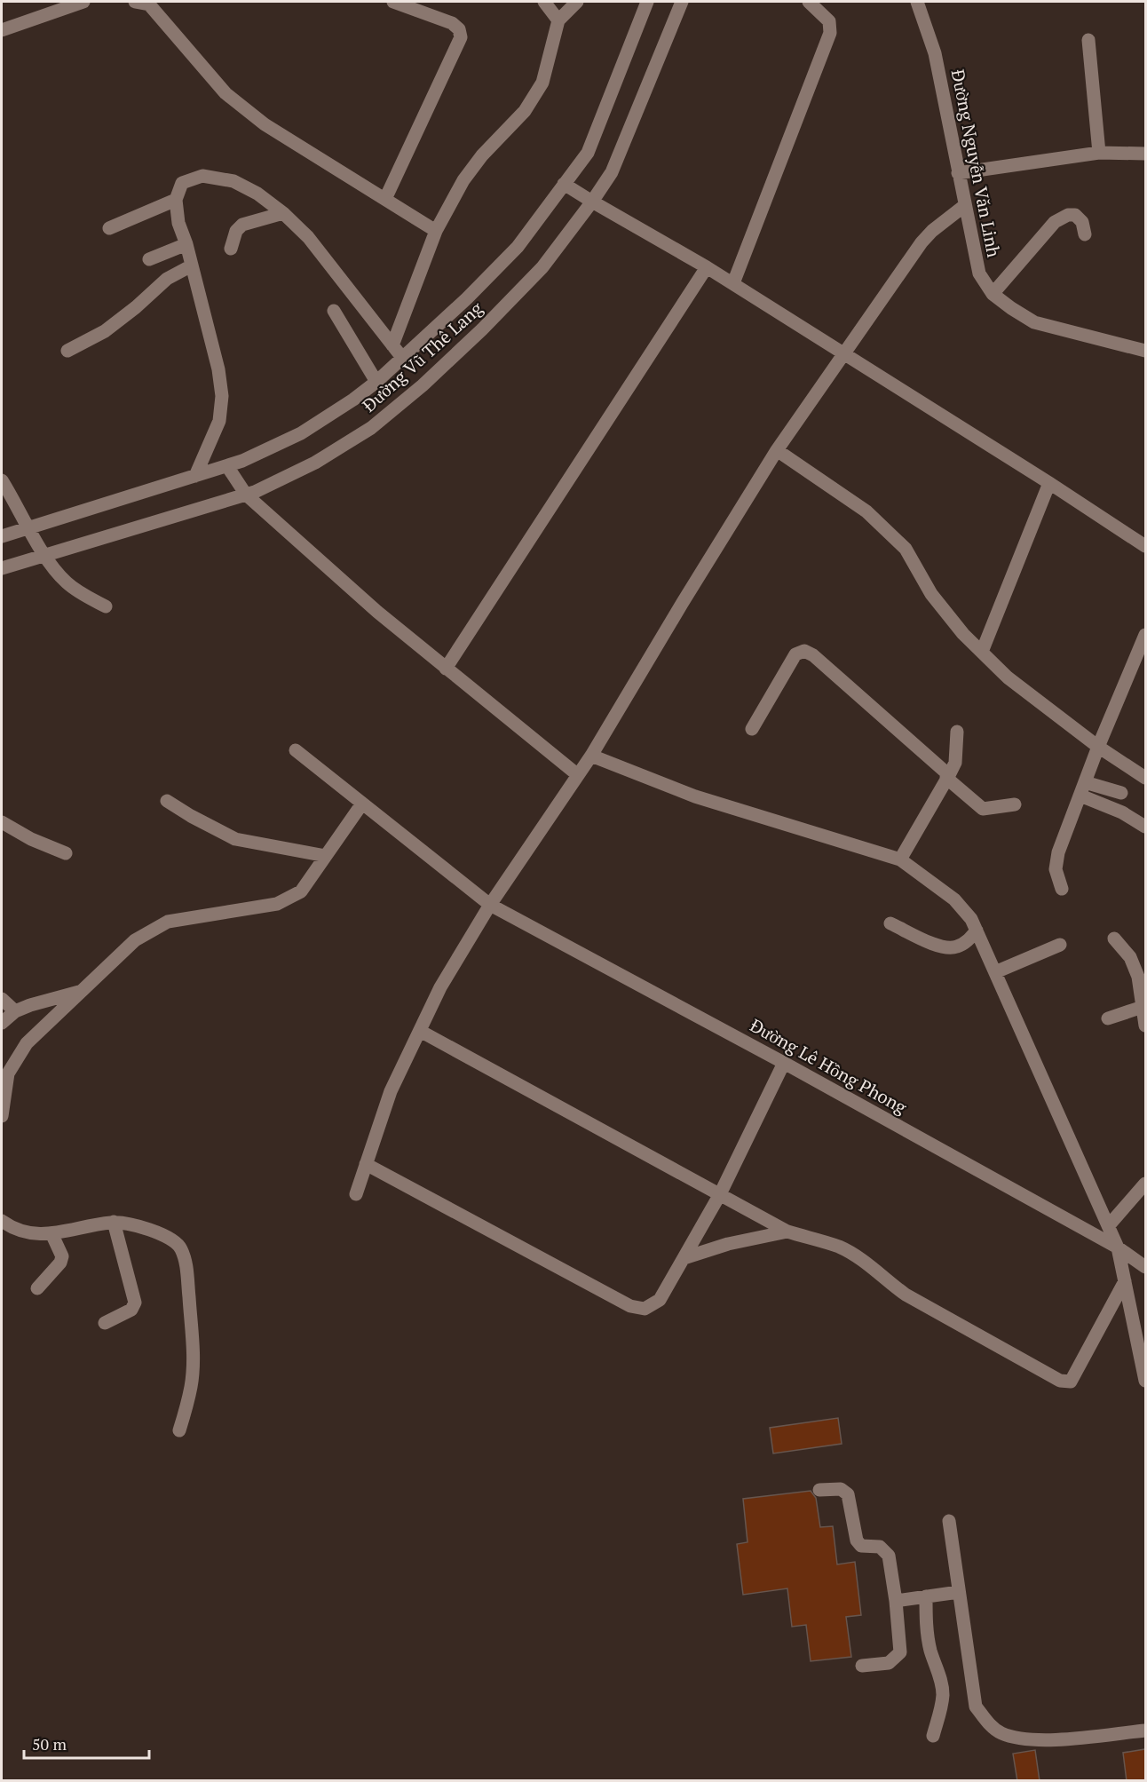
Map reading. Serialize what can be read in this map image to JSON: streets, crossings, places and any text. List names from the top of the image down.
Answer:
{
  "streets": {
    "street": ["Đường Nguyễn Văn Linh", "Đường Vũ Thê Lang", "Đường Lê Hồng Phong"]
  },
  "scale_bar": "50 m"
}
